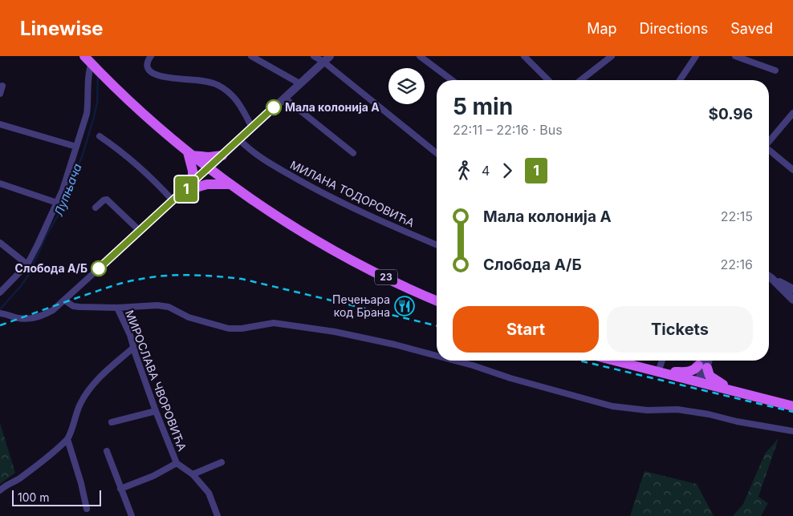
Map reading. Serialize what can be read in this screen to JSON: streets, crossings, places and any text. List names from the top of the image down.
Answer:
{
  "streets": {
    "main road": ["23"],
    "street": ["МИЛАНА ТОДОРОВИЋА", "МИРОСЛАВА ЧВОРОВИЋА"]
  },
  "water": ["Лупњача"],
  "places": {
    "other": ["Мала колонија А", "Слобода А/Б"],
    "restaurant": ["Печењара код Брана"]
  },
  "lines": ["bus line 1"],
  "scale_bar": "100 m",
  "page": {
    "header": "Linewise",
    "nav": ["Map", "Directions", "Saved"],
    "on_map": "1",
    "heading": ["5 min", "22:11 – 22:16 · Bus", "$0.96"],
    "legs": ["4", "1"],
    "list": [
      {
        "name": "Мала колонија А",
        "value": "22:15"
      },
      {
        "name": "Слобода А/Б",
        "value": "22:16"
      }
    ],
    "buttons": ["Start", "Tickets"],
    "scale": "100 m"
  }
}
